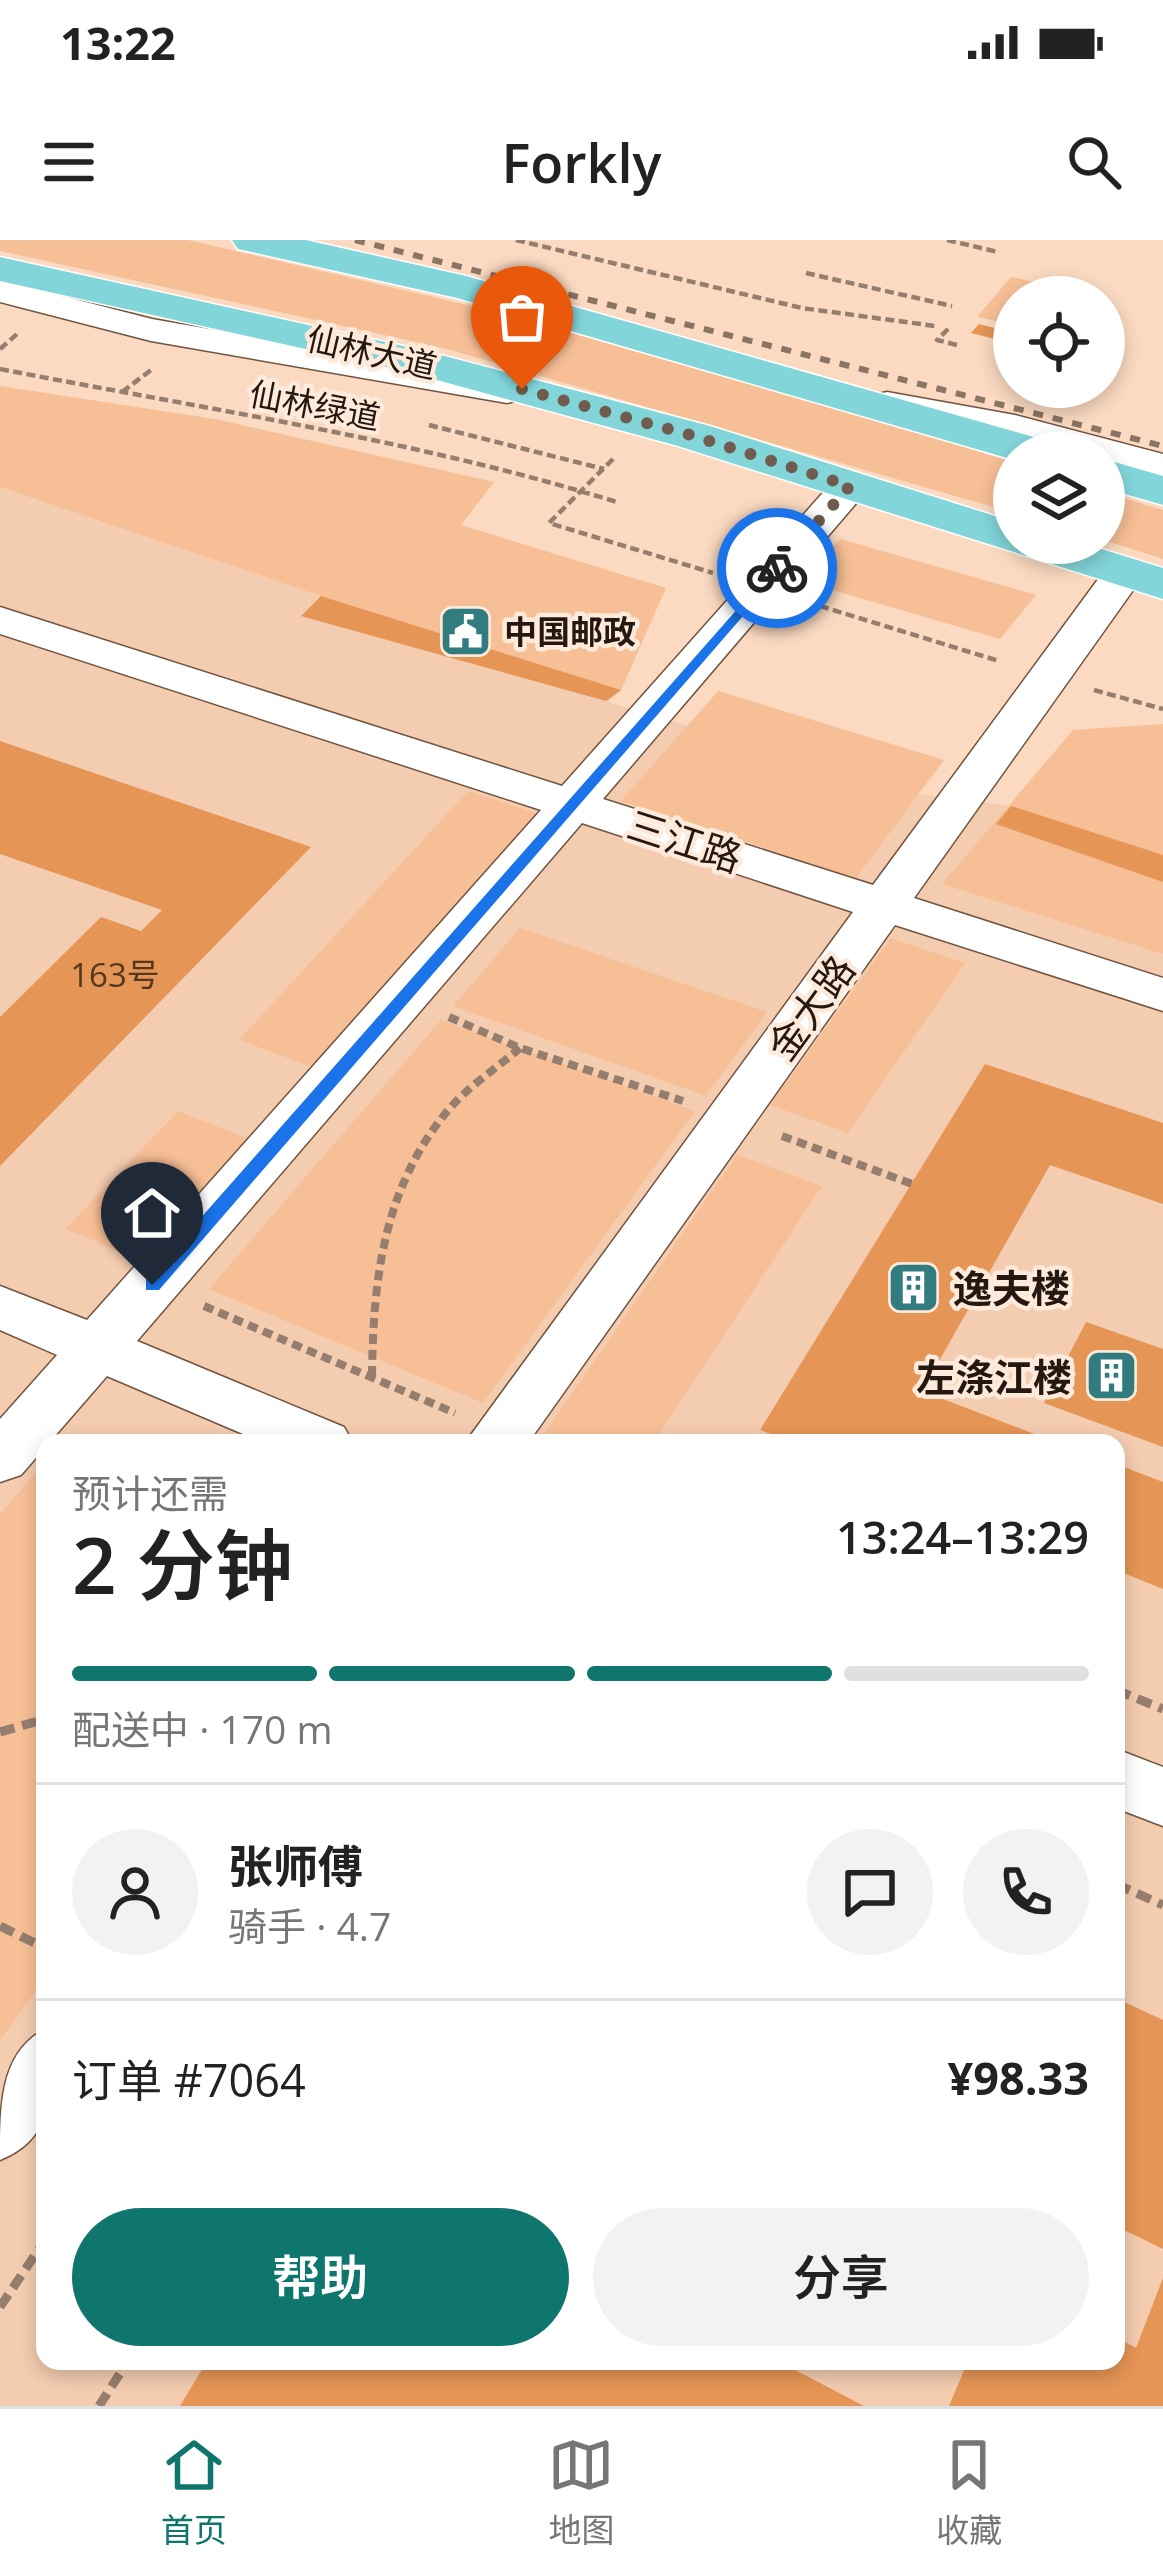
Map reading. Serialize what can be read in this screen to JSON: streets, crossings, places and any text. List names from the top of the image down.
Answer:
{
  "streets": {
    "main road": ["仙林大道"],
    "street": ["三江路", "金大路"],
    "path": ["仙林绿道"]
  },
  "crossings": [
    ["三江路", "金大路"]
  ],
  "places": {
    "public building": ["中国邮政"],
    "building": ["逸夫楼", "左涤江楼"]
  },
  "house_numbers": ["163号"],
  "page": {
    "status": "13:22",
    "header": "Forkly",
    "heading": ["2 分钟", "预计还需", "13:24–13:29"],
    "panel": [
      "张师傅",
      "骑手 · 4.7",
      "订单 #7064",
      "¥98.33"
    ],
    "bar": "配送中 · 170 m",
    "buttons": ["帮助", "分享"],
    "tabs": ["首页", "地图", "收藏"]
  }
}
